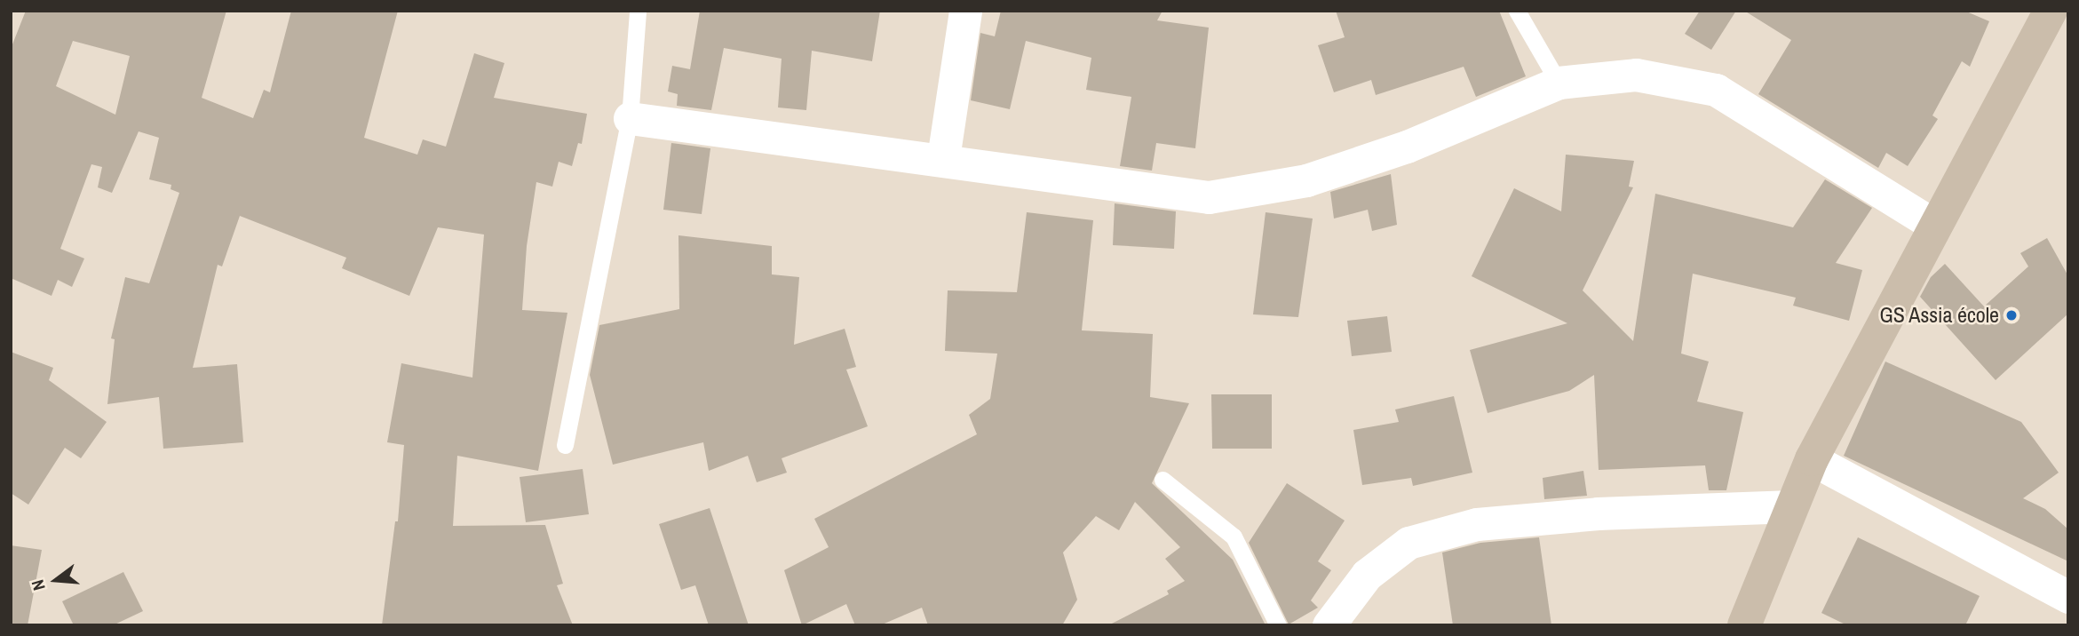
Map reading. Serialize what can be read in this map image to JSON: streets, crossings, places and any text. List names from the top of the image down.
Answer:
{
  "places": ["GS Assia école"],
  "north": "left"
}
